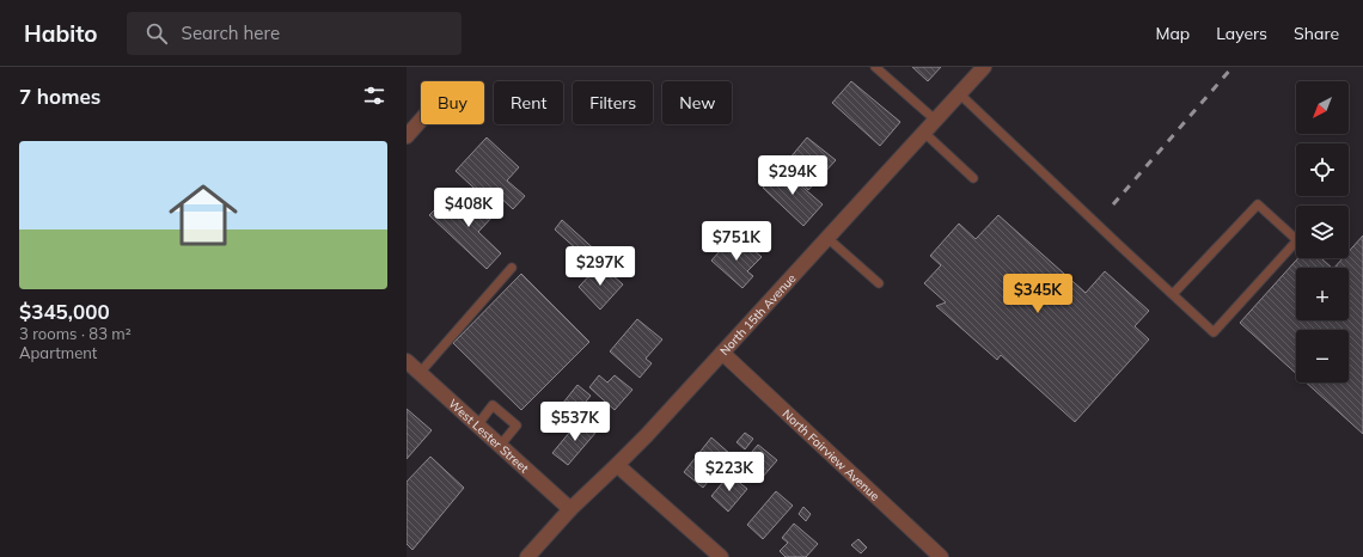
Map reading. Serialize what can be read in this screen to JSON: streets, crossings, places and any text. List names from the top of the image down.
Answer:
{
  "streets": {
    "street": ["North 15th Avenue", "West Lester Street", "North Fairview Avenue"]
  },
  "crossings": [
    ["North 15th Avenue", "West Lester Street"],
    ["North 15th Avenue", "North Fairview Avenue"]
  ],
  "north": "bottom left",
  "page": {
    "header": "Habito",
    "search": "Search here",
    "nav": ["Map", "Layers", "Share"],
    "heading": "7 homes",
    "map_buttons": ["+", "−"],
    "chip": [
      "Buy",
      "Rent",
      "Filters",
      "New"
    ],
    "list": [
      {
        "name": "$345,000",
        "note": "3 rooms · 83 m² · Apartment"
      }
    ],
    "price": [
      "$294K",
      "$408K",
      "$751K",
      "$297K",
      "$345K",
      "$537K",
      "$223K"
    ]
  }
}
